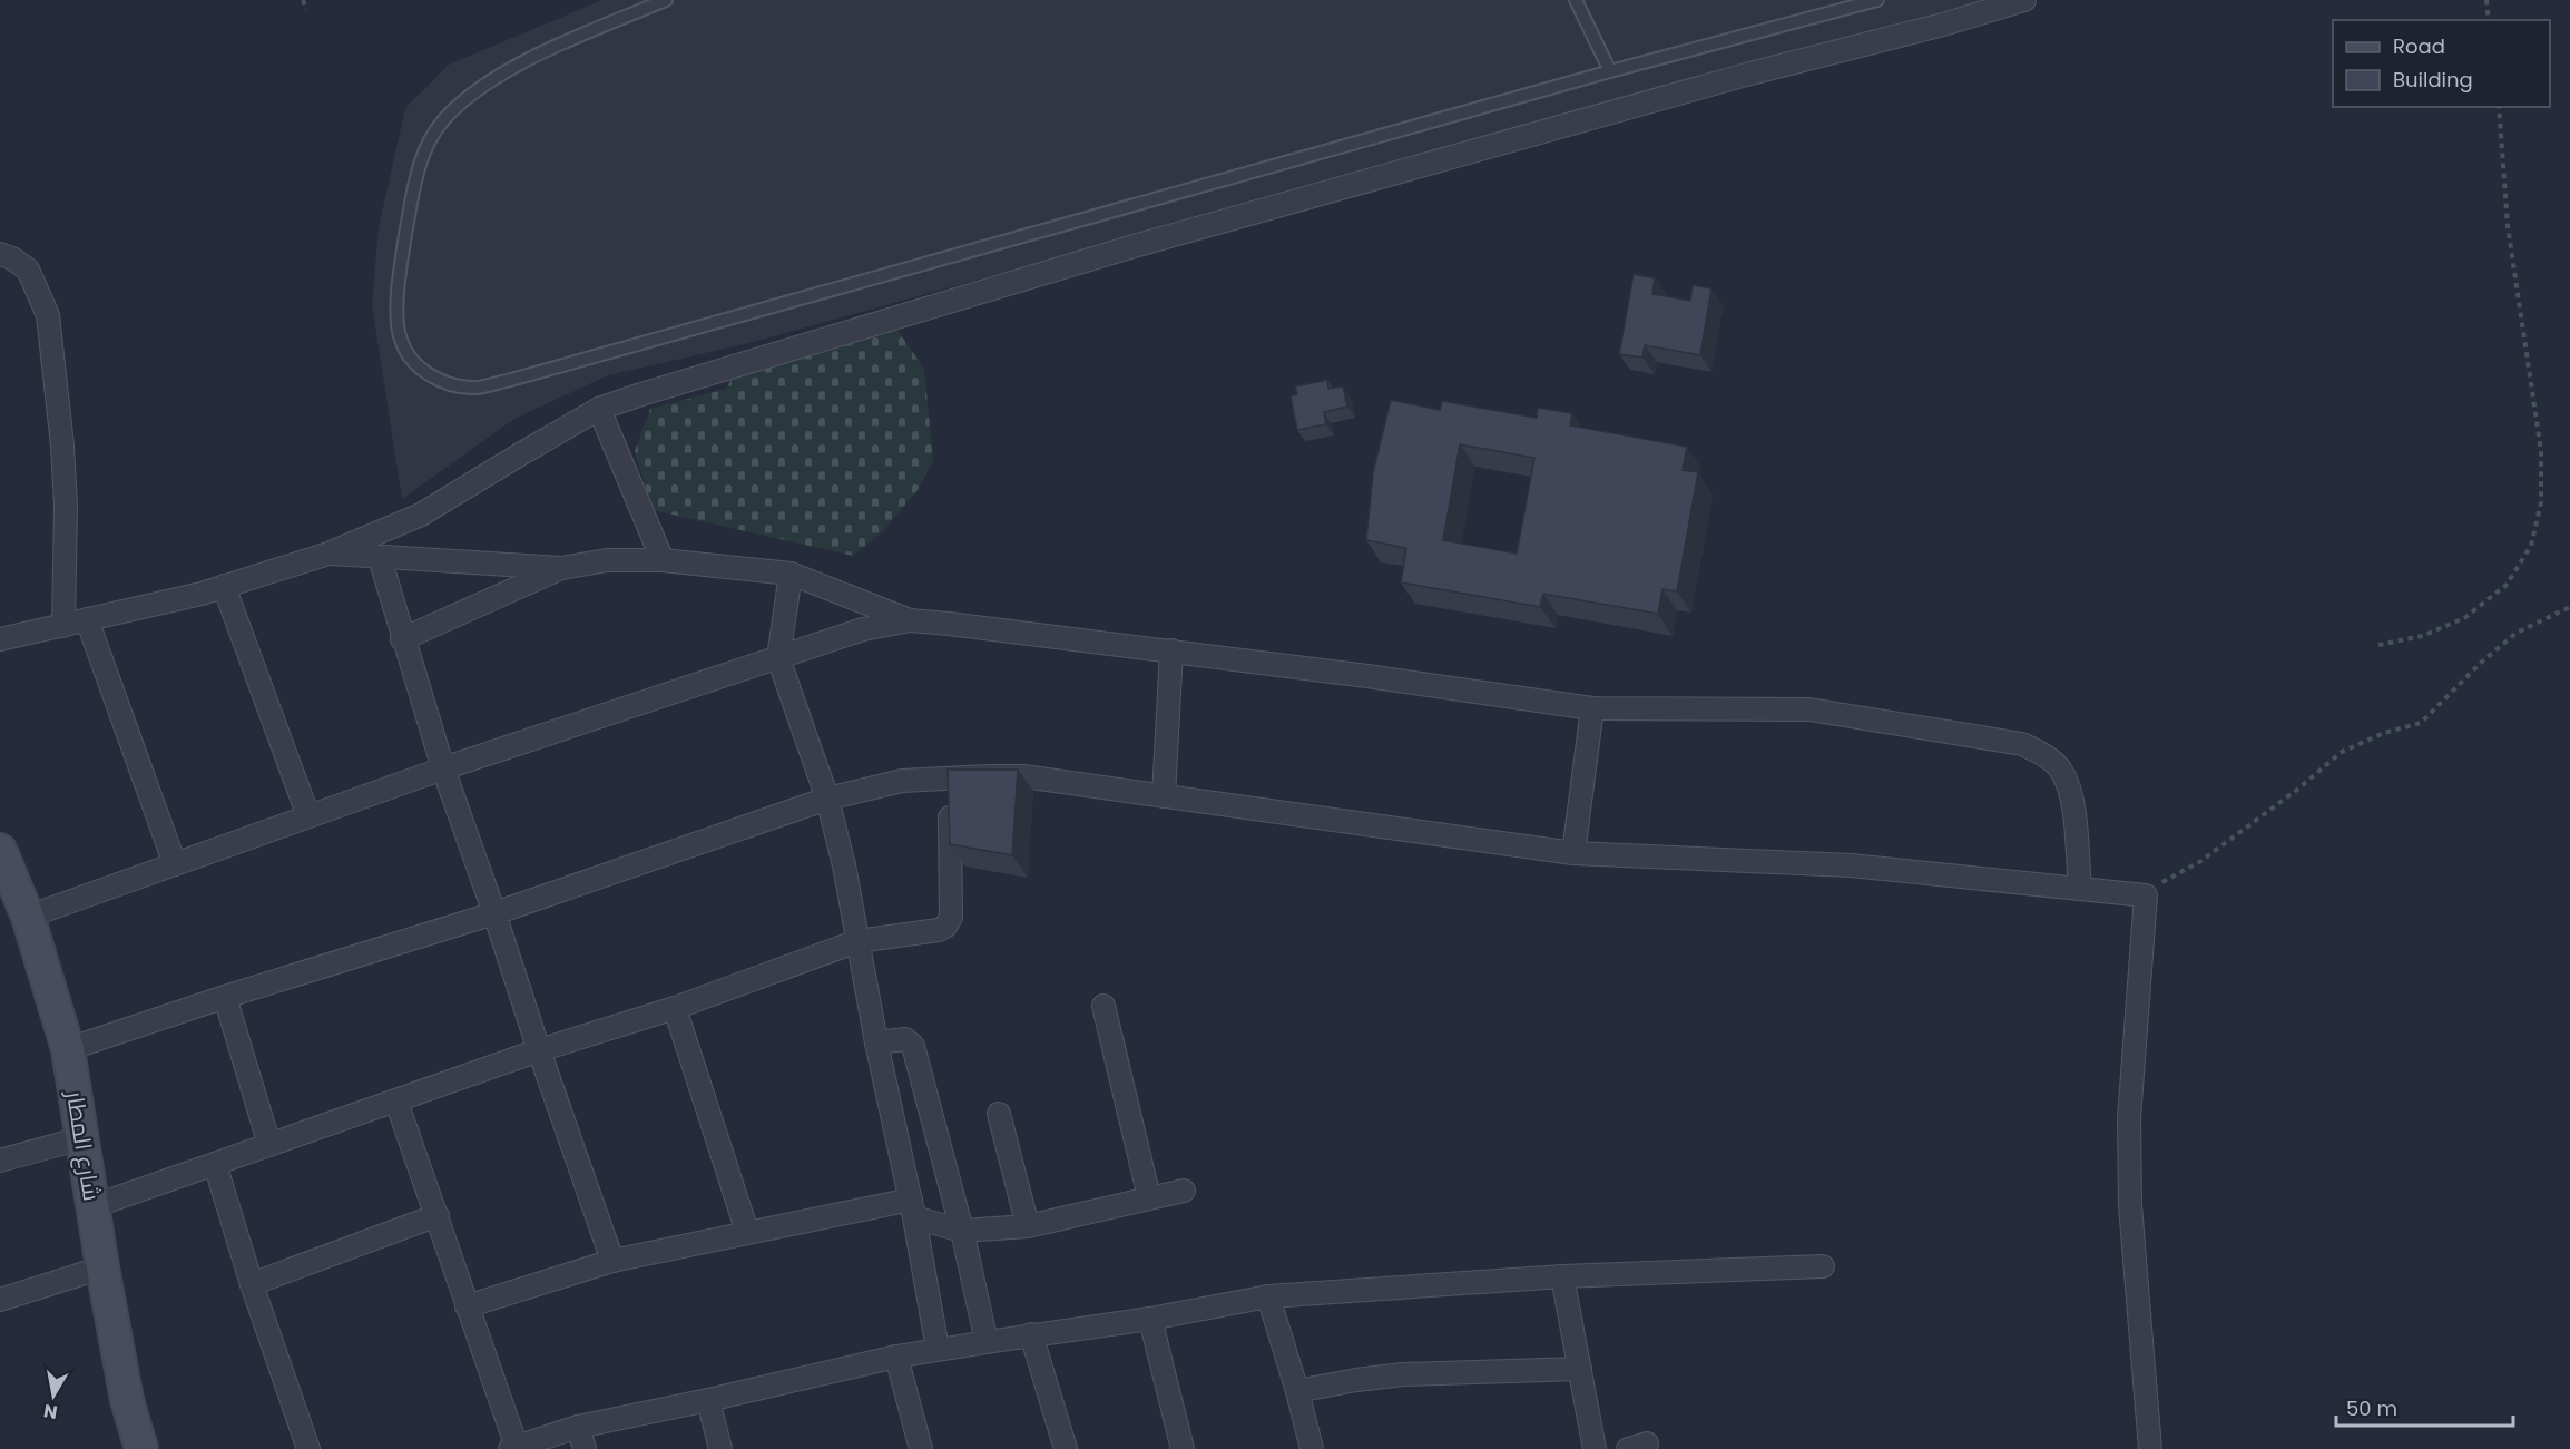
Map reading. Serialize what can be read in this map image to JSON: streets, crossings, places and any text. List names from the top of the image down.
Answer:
{
  "streets": {
    "street": ["شارع المطار"]
  },
  "legend": ["Road", "Building"],
  "scale_bar": "50 m",
  "north": "bottom"
}
